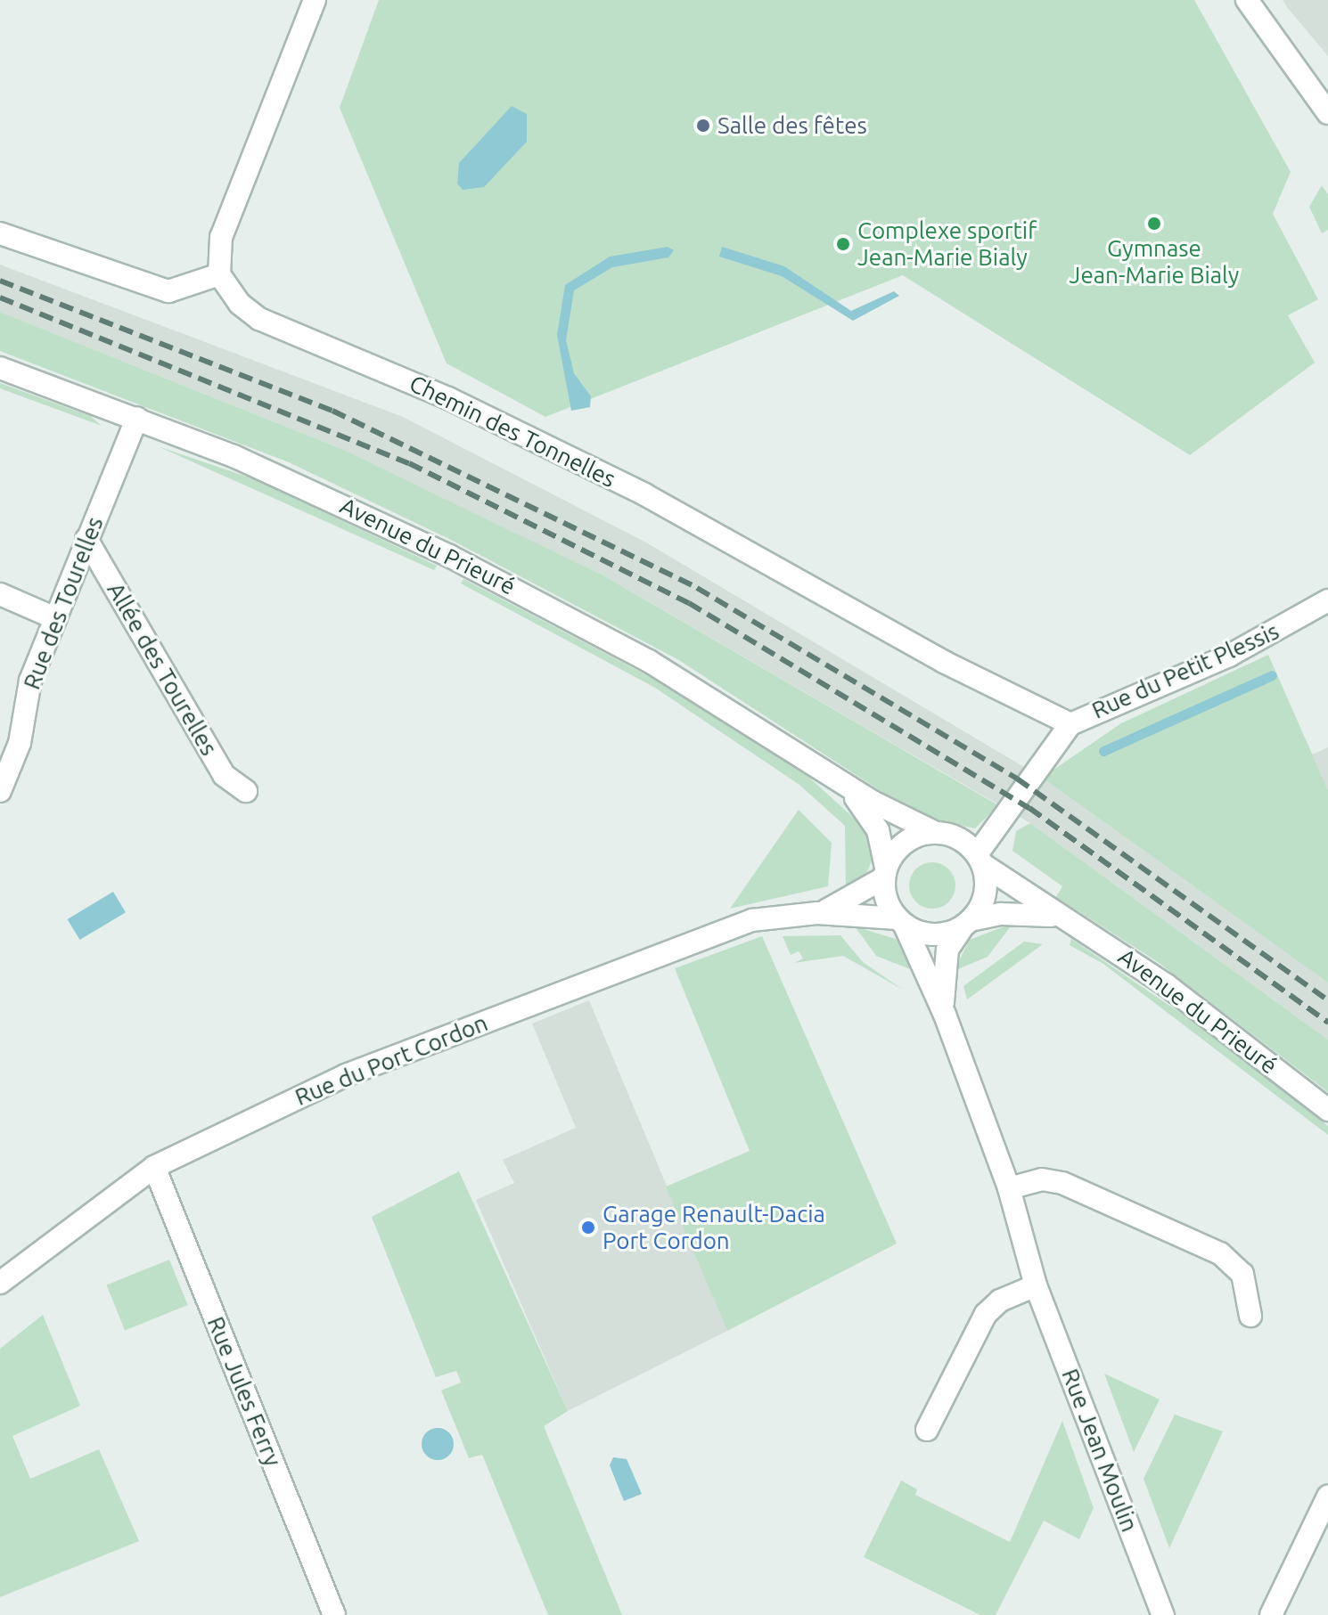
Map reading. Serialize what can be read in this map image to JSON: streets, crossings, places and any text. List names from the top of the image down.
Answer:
{
  "streets": {
    "street": [
      "Chemin des Tonnelles",
      "Avenue du Prieuré",
      "Rue des Tourelles",
      "Allée des Tourelles",
      "Rue du Petit Plessis",
      "Rue du Port Cordon",
      "Rue Jules Ferry",
      "Rue Jean Moulin"
    ]
  },
  "crossings": [
    ["Chemin des Tonnelles", "Rue du Petit Plessis"],
    ["Avenue du Prieuré", "Rue des Tourelles"],
    ["Avenue du Prieuré", "Rue du Petit Plessis"],
    ["Avenue du Prieuré", "Rue du Port Cordon"],
    ["Avenue du Prieuré", "Rue Jean Moulin"],
    ["Rue des Tourelles", "Allée des Tourelles"],
    ["Rue du Petit Plessis", "Rue du Port Cordon"],
    ["Rue du Petit Plessis", "Rue Jean Moulin"],
    ["Rue du Port Cordon", "Rue Jules Ferry"],
    ["Rue du Port Cordon", "Rue Jean Moulin"]
  ],
  "places": [
    "Salle des fêtes",
    "Gymnase Jean-Marie Bialy",
    "Complexe sportif Jean-Marie Bialy",
    "Garage Renault-Dacia Port Cordon"
  ]
}
